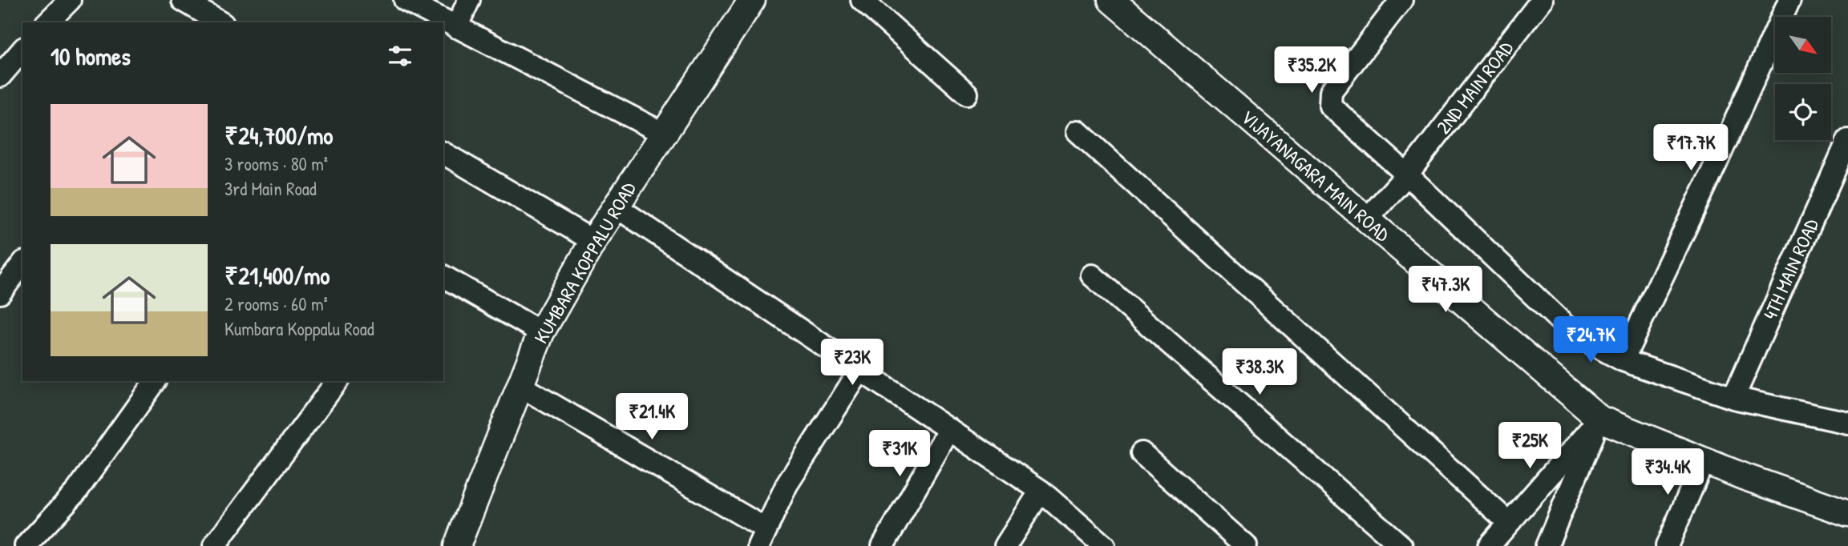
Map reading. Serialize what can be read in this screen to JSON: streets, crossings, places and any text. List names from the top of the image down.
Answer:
{
  "streets": {
    "street": [
      "2ND MAIN ROAD",
      "VIJAYANAGARA MAIN ROAD",
      "KUMBARA KOPPALU ROAD",
      "4TH MAIN ROAD"
    ]
  },
  "crossings": [
    ["2ND MAIN ROAD", "VIJAYANAGARA MAIN ROAD"]
  ],
  "north": "bottom right",
  "page": {
    "heading": "10 homes",
    "price": [
      "₹35.2K",
      "₹17.7K",
      "₹47.3K",
      "₹24.7K",
      "₹23K",
      "₹38.3K",
      "₹21.4K",
      "₹25K",
      "₹31K",
      "₹34.4K"
    ],
    "list": [
      {
        "name": "₹24,700/mo",
        "note": "3 rooms · 80 m² · 3rd Main Road"
      },
      {
        "name": "₹21,400/mo",
        "note": "2 rooms · 60 m² · Kumbara Koppalu Road"
      }
    ]
  }
}
